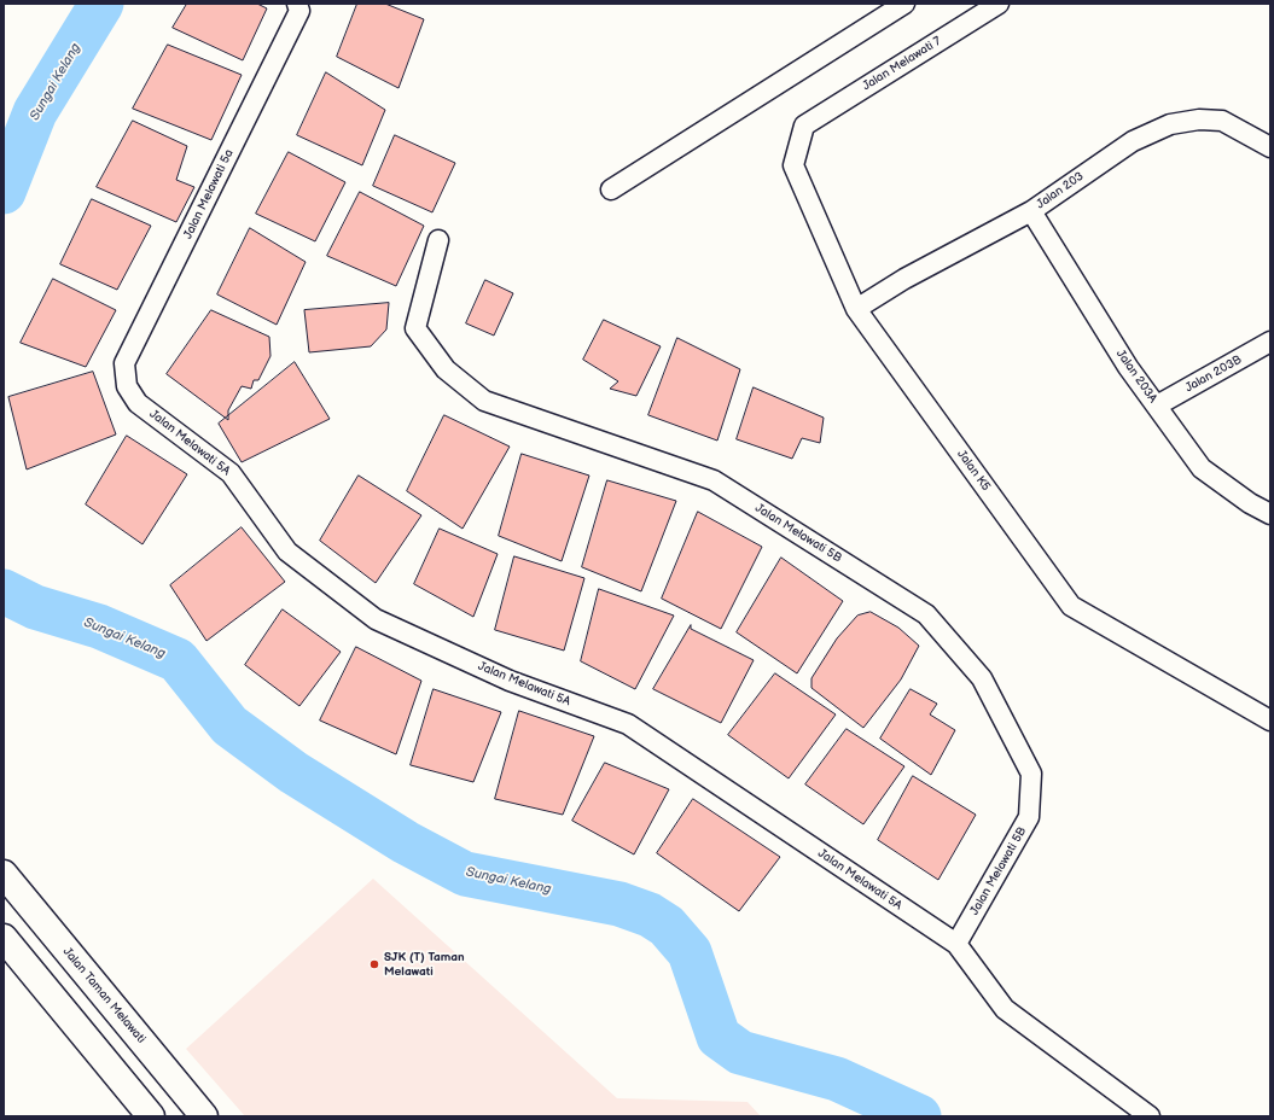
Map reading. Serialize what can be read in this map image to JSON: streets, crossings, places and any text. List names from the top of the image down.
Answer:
{
  "streets": {
    "main road": ["Jalan Taman Melawati"],
    "street": [
      "Jalan Melawati 7",
      "Jalan 203",
      "Jalan Melawati 5a",
      "Jalan 203B",
      "Jalan 203A",
      "Jalan Melawati 5A",
      "Jalan K5",
      "Jalan Melawati 5B"
    ]
  },
  "crossings": [
    ["Jalan Melawati 7", "Jalan K5"],
    ["Jalan 203", "Jalan 203A"],
    ["Jalan 203", "Jalan K5"],
    ["Jalan Melawati 5a", "Jalan Melawati 5A"],
    ["Jalan 203B", "Jalan 203A"],
    ["Jalan Melawati 5A", "Jalan Melawati 5B"]
  ],
  "water": ["Sungai Kelang"],
  "places": ["SJK (T) Taman Melawati"]
}
